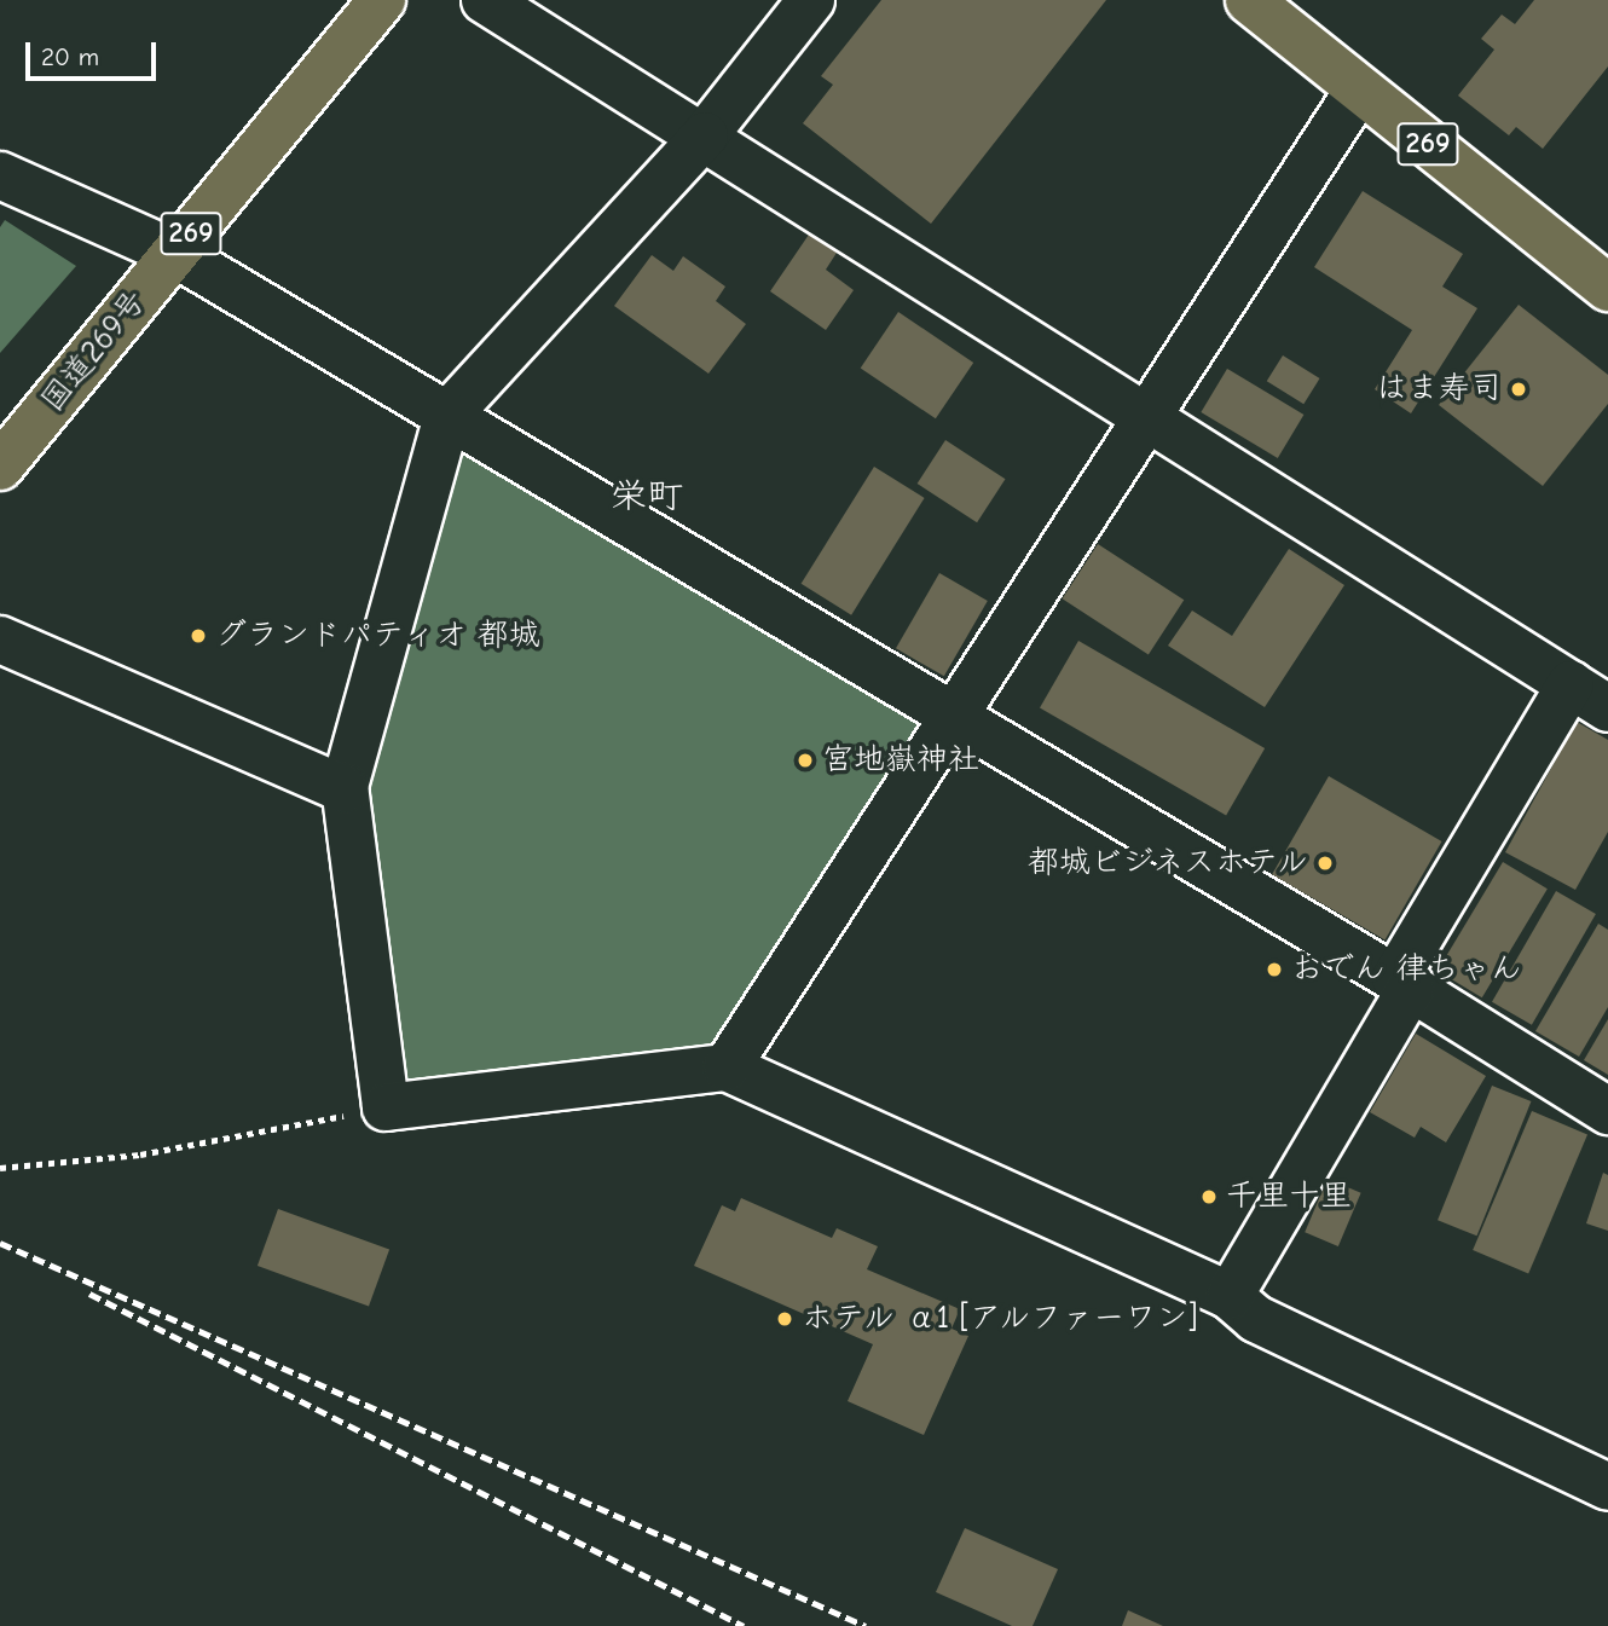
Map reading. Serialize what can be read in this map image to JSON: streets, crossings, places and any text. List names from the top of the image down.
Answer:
{
  "streets": {
    "highway": ["269", "国道269号"]
  },
  "districts": ["栄町"],
  "places": [
    "はま寿司",
    "グランドパティオ 都城",
    "宮地嶽神社",
    "都城ビジネスホテル",
    "おでん 律ちゃん",
    "千里十里",
    "ホテル α1 [アルファーワン]"
  ],
  "scale_bar": "20 m"
}
